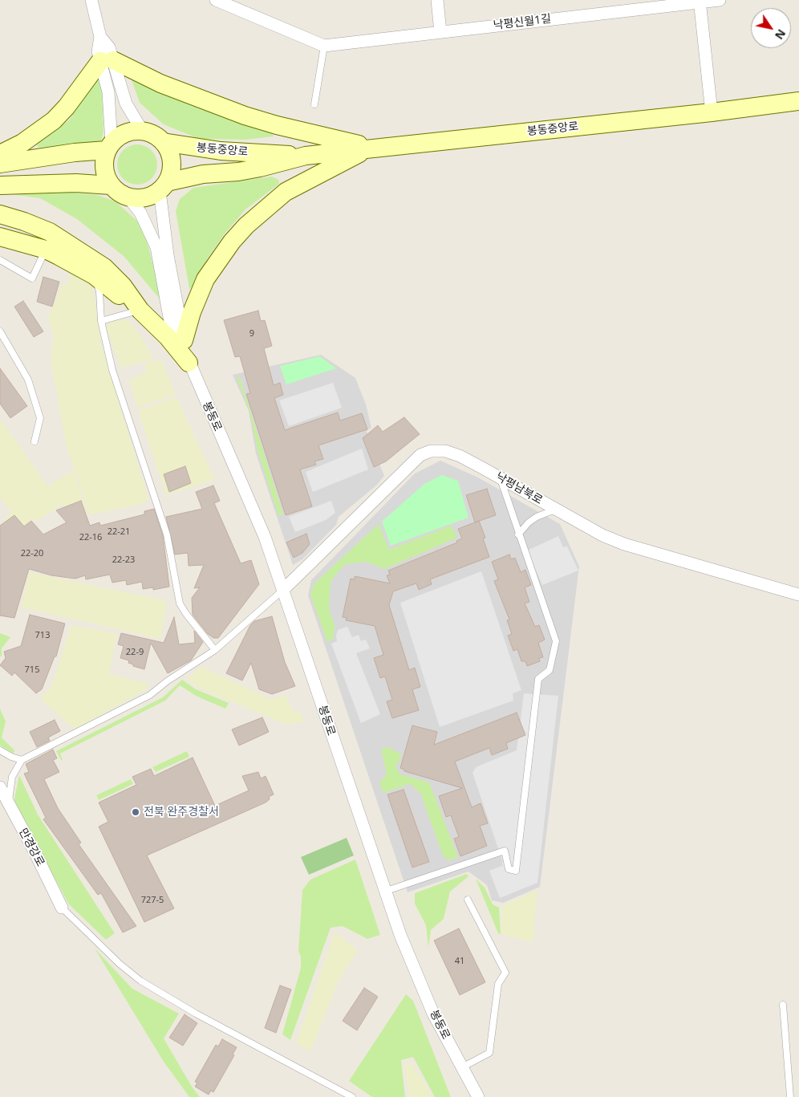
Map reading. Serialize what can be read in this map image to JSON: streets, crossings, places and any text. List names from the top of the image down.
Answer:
{
  "streets": {
    "street": [
      "낙평신월1길",
      "봉동중앙로",
      "봉동로",
      "낙평남북로",
      "만경강로"
    ]
  },
  "crossings": [
    ["봉동중앙로", "봉동로"],
    ["봉동로", "낙평남북로"]
  ],
  "places": ["전북 완주경찰서"],
  "house_numbers": [
    "9",
    "22-21",
    "22-16",
    "22-20",
    "22-23",
    "713",
    "22-9",
    "715",
    "727-5",
    "41"
  ],
  "north": "bottom right"
}
